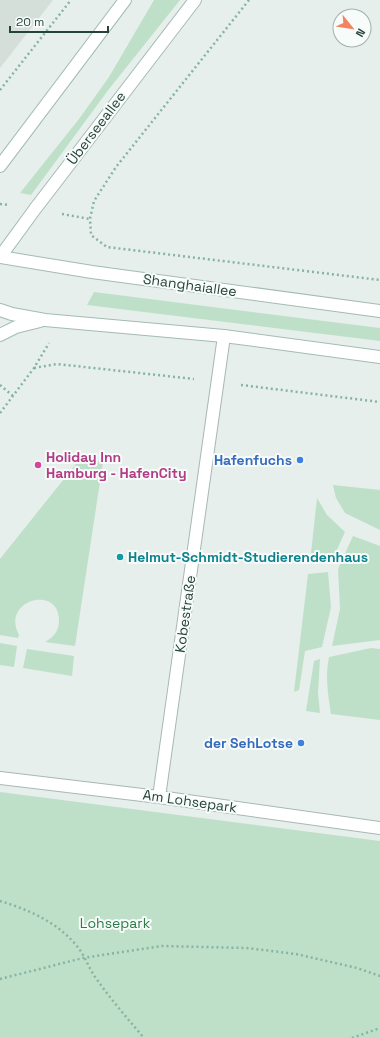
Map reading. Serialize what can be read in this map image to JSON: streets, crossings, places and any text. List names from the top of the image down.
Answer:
{
  "streets": {
    "main road": [
      "Überseeallee",
      "Shanghaiallee",
      "Kobestraße",
      "Am Lohsepark"
    ]
  },
  "crossings": [
    ["Überseeallee", "Shanghaiallee"],
    ["Kobestraße", "Am Lohsepark"]
  ],
  "parks": ["Lohsepark"],
  "places": [
    "Hafenfuchs",
    "Holiday Inn Hamburg - HafenCity",
    "Helmut-Schmidt-Studierendenhaus",
    "der SehLotse"
  ],
  "scale_bar": "20 m",
  "north": "bottom right"
}
